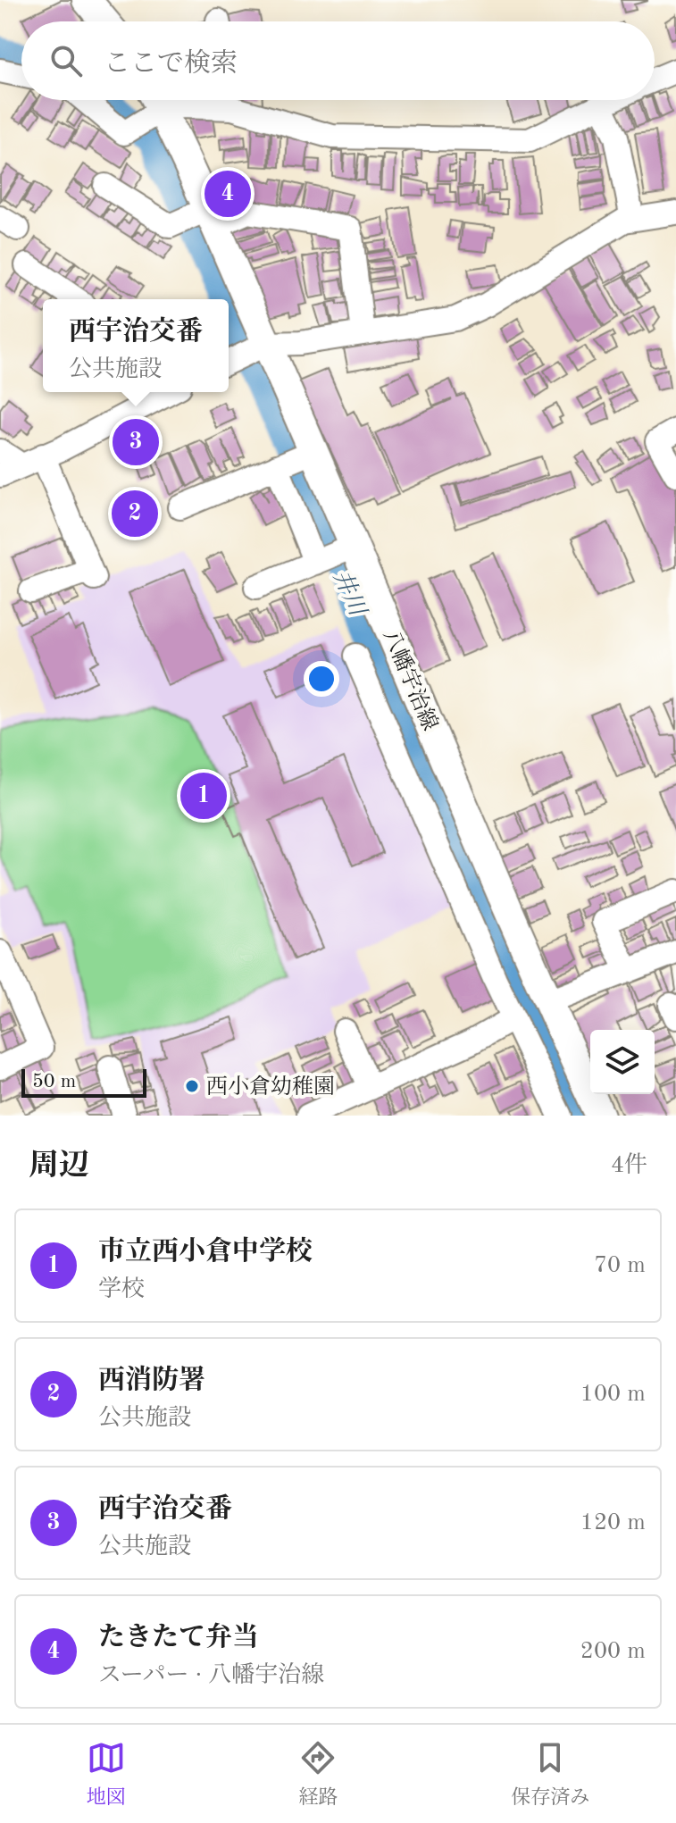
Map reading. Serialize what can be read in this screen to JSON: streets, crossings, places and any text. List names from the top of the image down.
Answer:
{
  "streets": {
    "main road": ["八幡宇治線"]
  },
  "water": ["井川"],
  "places": ["西小倉幼稚園"],
  "scale_bar": "50 m",
  "page": {
    "search": "ここで検索",
    "pins": [
      "4",
      "3",
      "2",
      "1"
    ],
    "popup": ["西宇治交番", "公共施設"],
    "scale": "50 m",
    "heading": ["周辺", "4件"],
    "list": [
      {
        "mark": "1",
        "name": "市立西小倉中学校",
        "note": "学校",
        "value": "70 m"
      },
      {
        "mark": "2",
        "name": "西消防署",
        "note": "公共施設",
        "value": "100 m"
      },
      {
        "mark": "3",
        "name": "西宇治交番",
        "note": "公共施設",
        "value": "120 m"
      },
      {
        "mark": "4",
        "name": "たきたて弁当",
        "note": "スーパー · 八幡宇治線",
        "value": "200 m"
      }
    ],
    "nav": ["地図", "経路", "保存済み"]
  }
}
